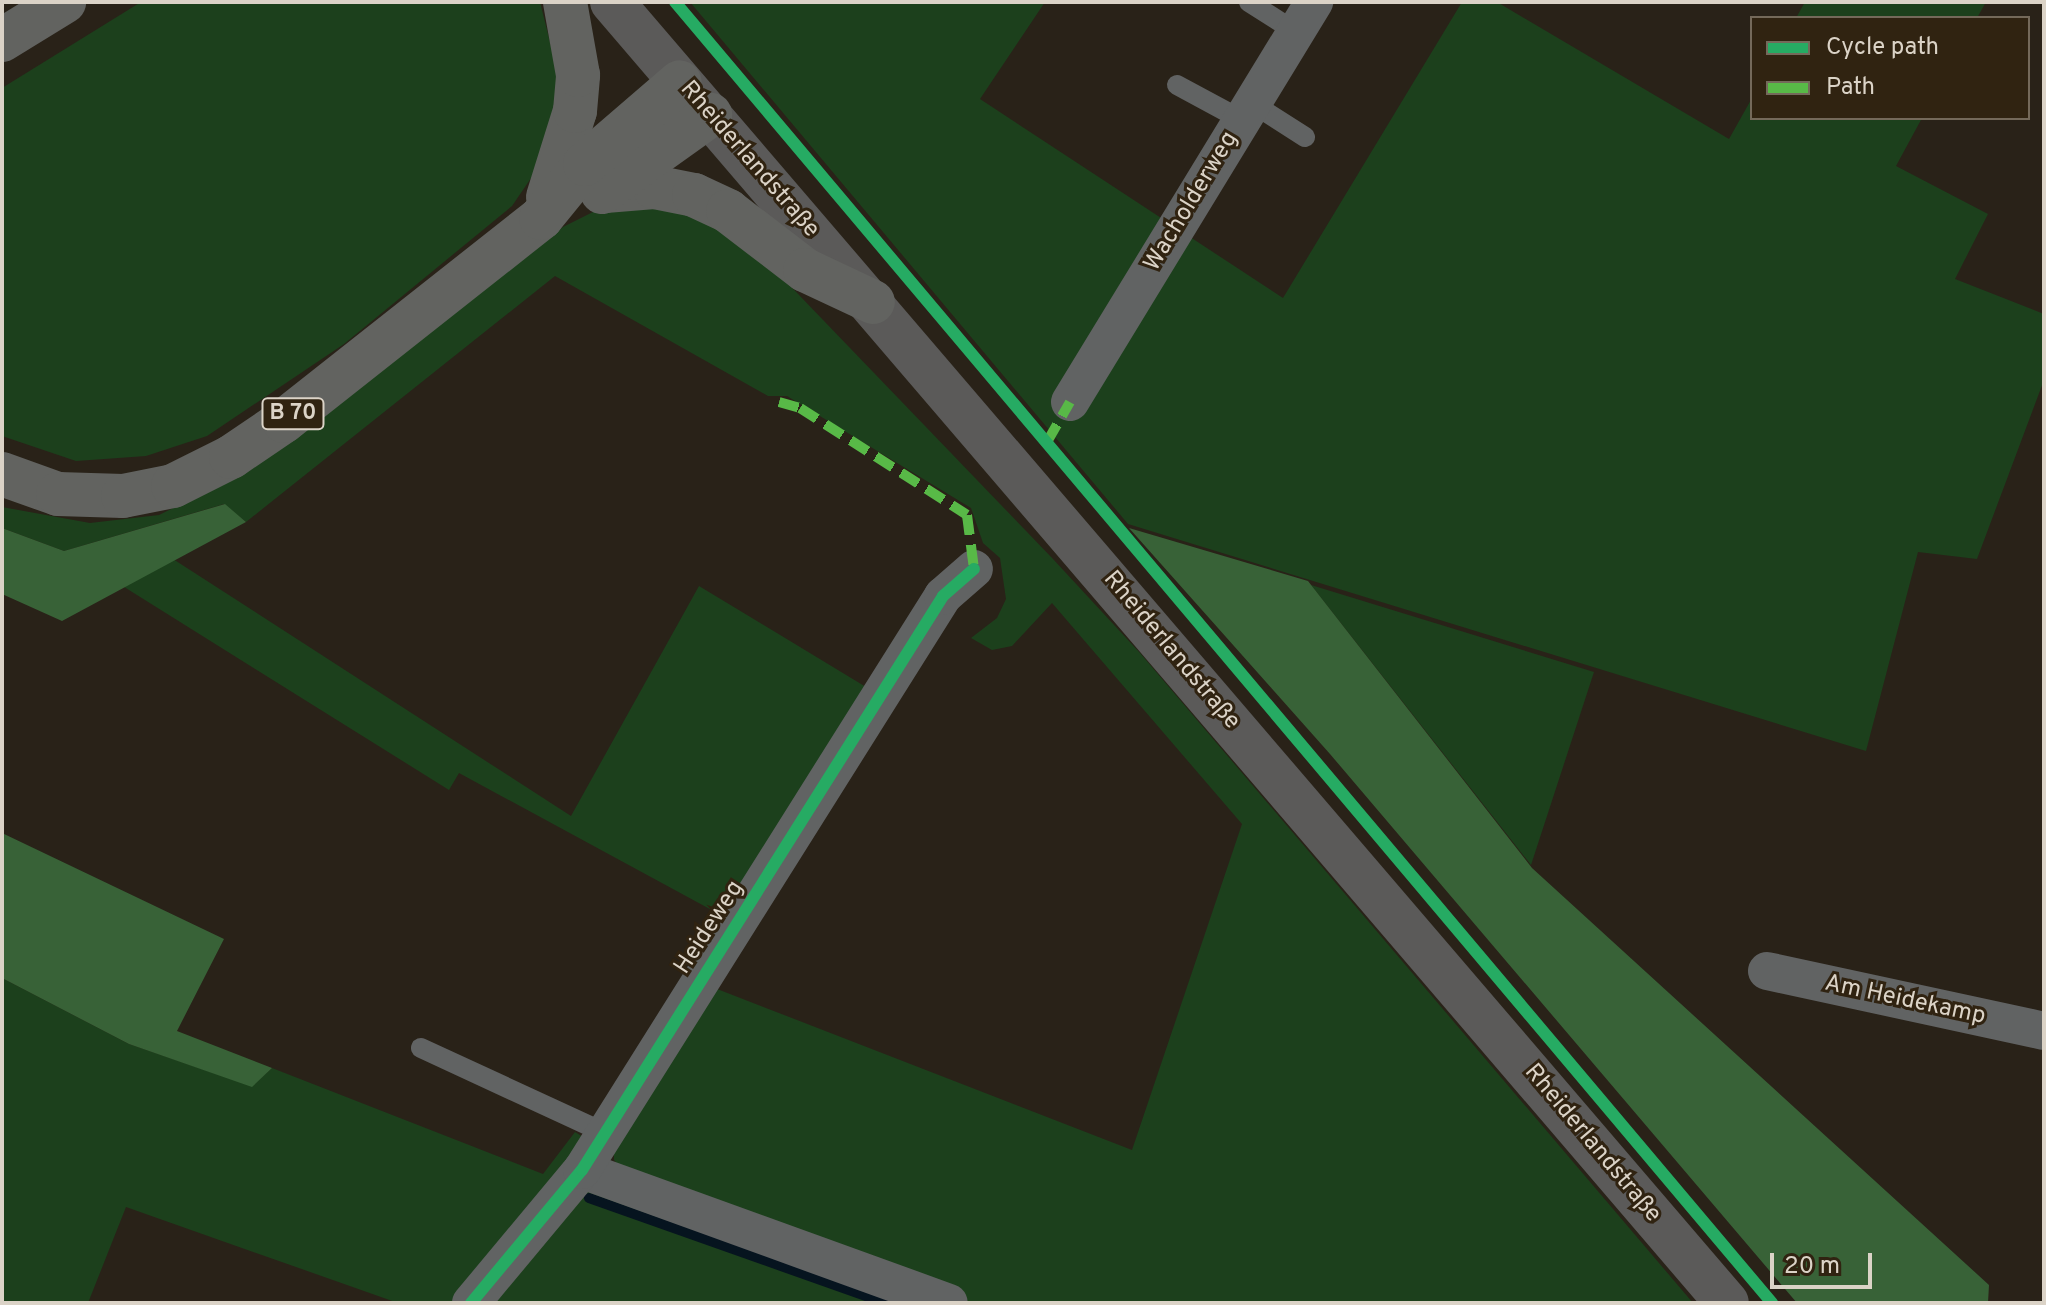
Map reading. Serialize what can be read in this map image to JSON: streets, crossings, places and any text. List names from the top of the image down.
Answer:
{
  "streets": {
    "main road": ["Rheiderlandstraße", "B 70"],
    "street": ["Wacholderweg", "Heideweg", "Am Heidekamp"]
  },
  "crossings": [
    ["Rheiderlandstraße", "B 70"]
  ],
  "legend": ["Cycle path", "Path"],
  "scale_bar": "20 m"
}
